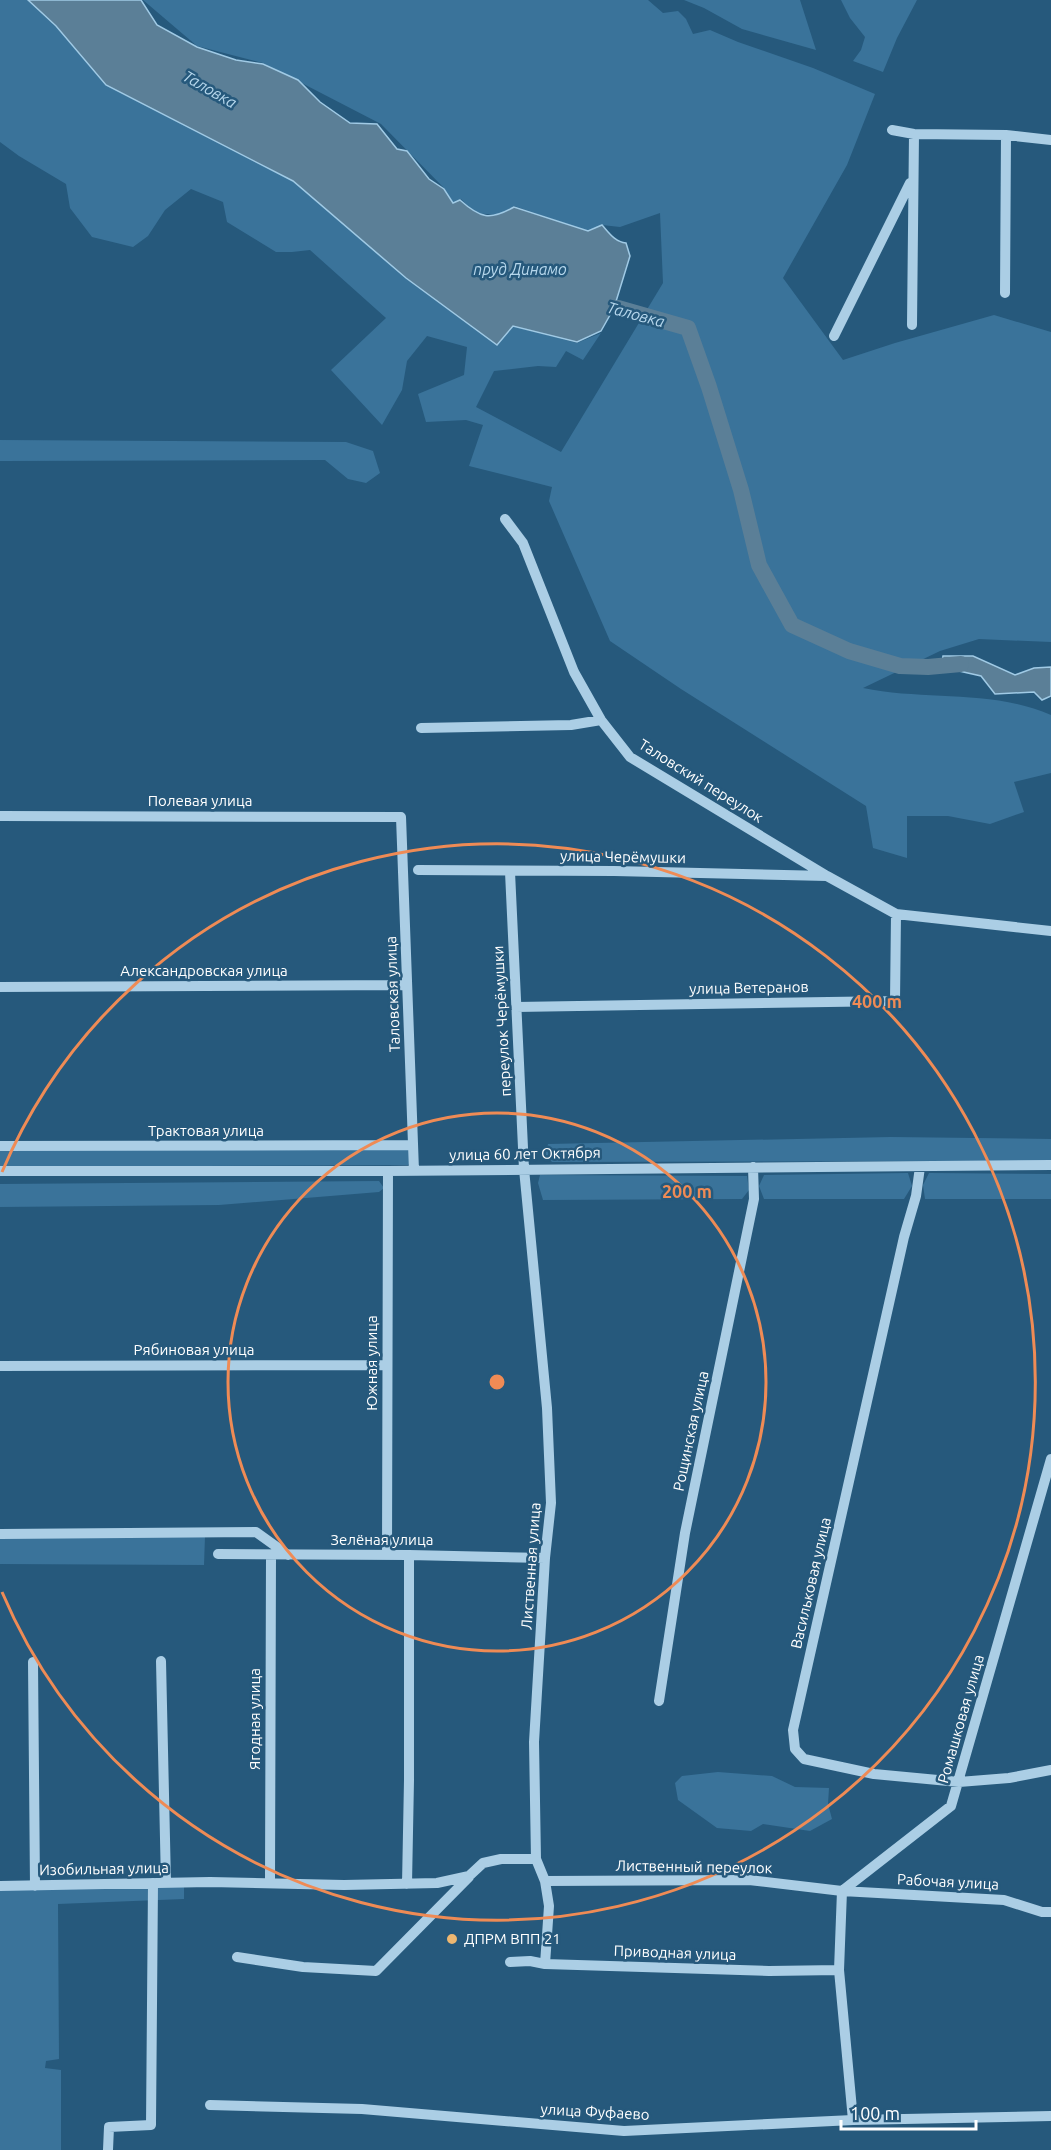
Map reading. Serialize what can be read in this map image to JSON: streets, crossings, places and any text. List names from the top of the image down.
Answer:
{
  "streets": {
    "street": [
      "Таловский переулок",
      "Полевая улица",
      "улица Черёмушки",
      "Александровская улица",
      "улица Ветеранов",
      "Таловская улица",
      "переулок Черёмушки",
      "Трактовая улица",
      "улица 60 лет Октября",
      "Рябиновая улица",
      "Южная улица",
      "Рощинская улица",
      "Зелёная улица",
      "Лиственная улица",
      "Васильковая улица",
      "Ягодная улица",
      "Ромашковая улица",
      "Лиственный переулок",
      "Изобильная улица",
      "Рабочая улица",
      "Приводная улица",
      "улица Фуфаево"
    ]
  },
  "crossings": [
    ["Таловский переулок", "улица Черёмушки"],
    ["Таловский переулок", "улица Ветеранов"],
    ["Полевая улица", "Таловская улица"],
    ["улица Черёмушки", "переулок Черёмушки"],
    ["Александровская улица", "Таловская улица"],
    ["улица Ветеранов", "переулок Черёмушки"],
    ["Таловская улица", "Трактовая улица"],
    ["Таловская улица", "улица 60 лет Октября"],
    ["переулок Черёмушки", "улица 60 лет Октября"],
    ["переулок Черёмушки", "Лиственная улица"],
    ["улица 60 лет Октября", "Южная улица"],
    ["улица 60 лет Октября", "Рощинская улица"],
    ["улица 60 лет Октября", "Лиственная улица"],
    ["улица 60 лет Октября", "Васильковая улица"],
    ["Рябиновая улица", "Южная улица"],
    ["Южная улица", "Зелёная улица"],
    ["Зелёная улица", "Лиственная улица"],
    ["Зелёная улица", "Ягодная улица"],
    ["Лиственная улица", "Лиственный переулок"],
    ["Лиственная улица", "Приводная улица"],
    ["Васильковая улица", "Ромашковая улица"],
    ["Ягодная улица", "Изобильная улица"],
    ["Ромашковая улица", "Лиственный переулок"],
    ["Ромашковая улица", "Рабочая улица"],
    ["Лиственный переулок", "Рабочая улица"]
  ],
  "water": ["Таловка", "пруд Динамо"],
  "places": ["ДПРМ ВПП 21"],
  "scale_bar": "100 m",
  "rings": ["400 m", "200 m"]
}
